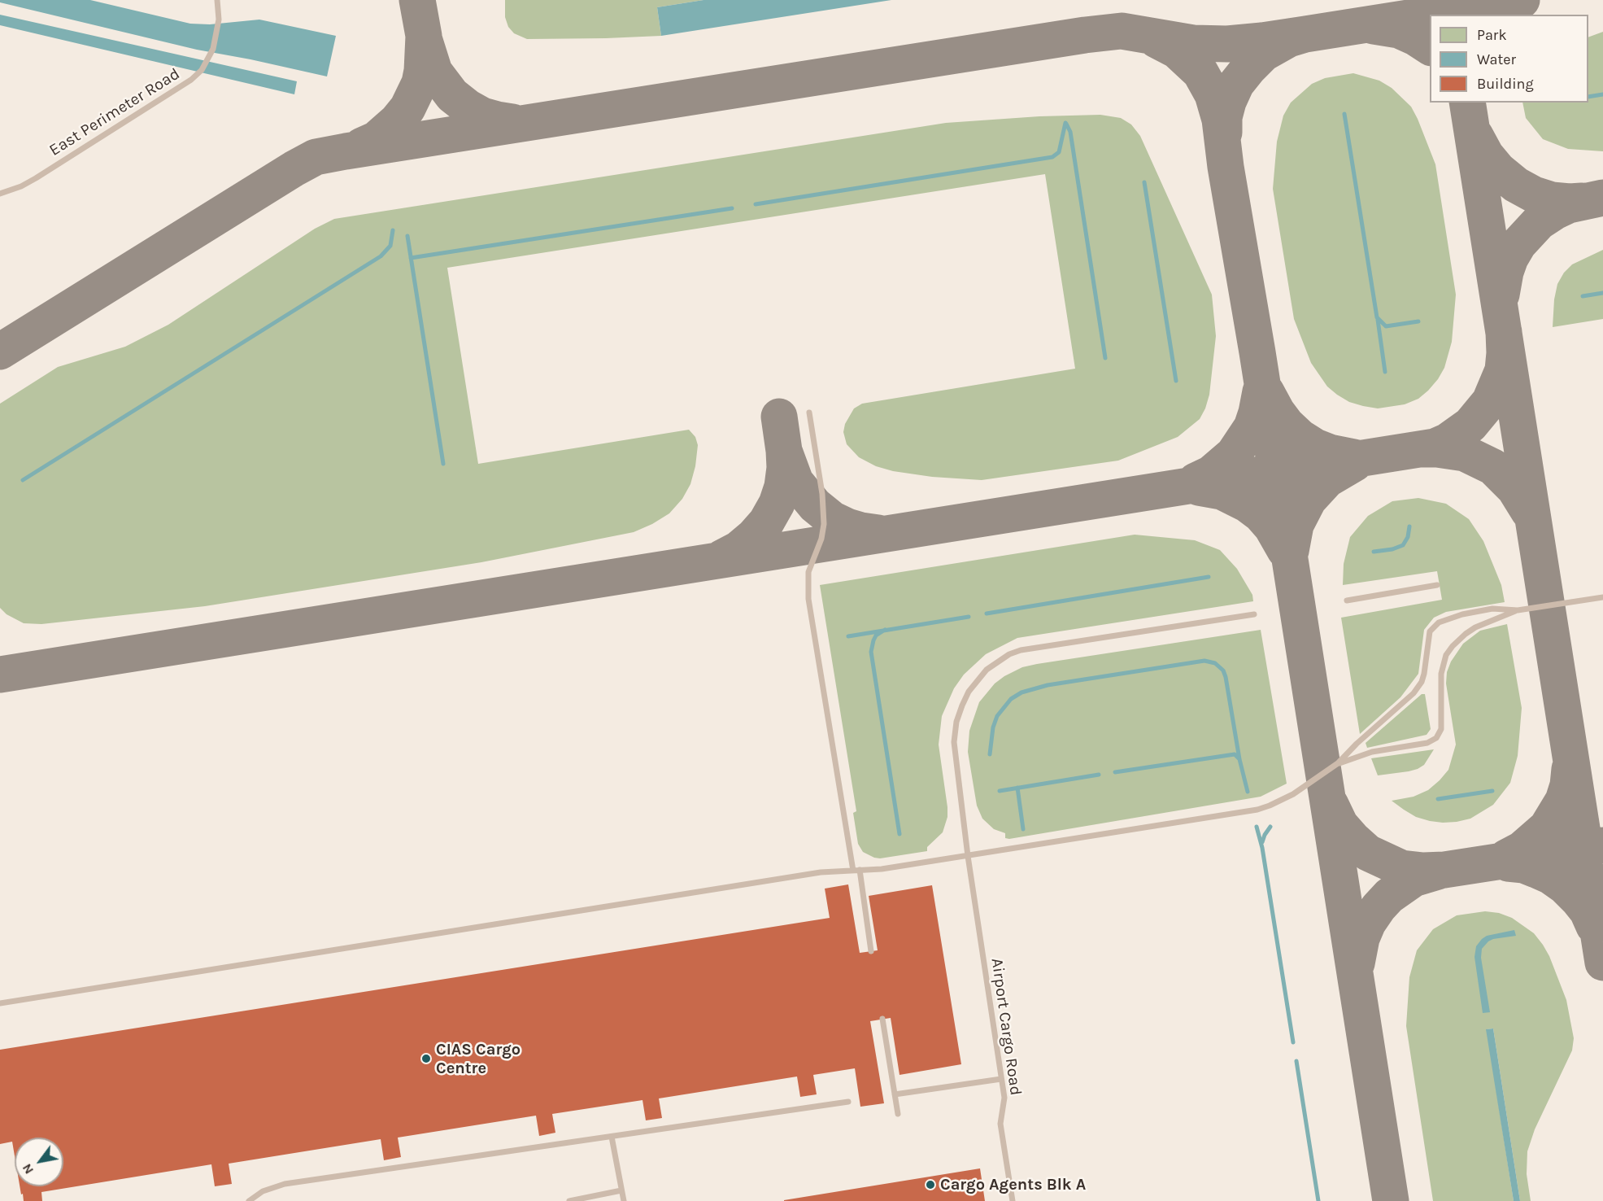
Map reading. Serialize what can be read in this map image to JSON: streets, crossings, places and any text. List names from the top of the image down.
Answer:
{
  "streets": {
    "lane": ["East Perimeter Road", "Airport Cargo Road"]
  },
  "places": ["CIAS Cargo Centre", "Cargo Agents Blk A"],
  "legend": ["Park", "Water", "Building"],
  "north": "bottom left"
}
